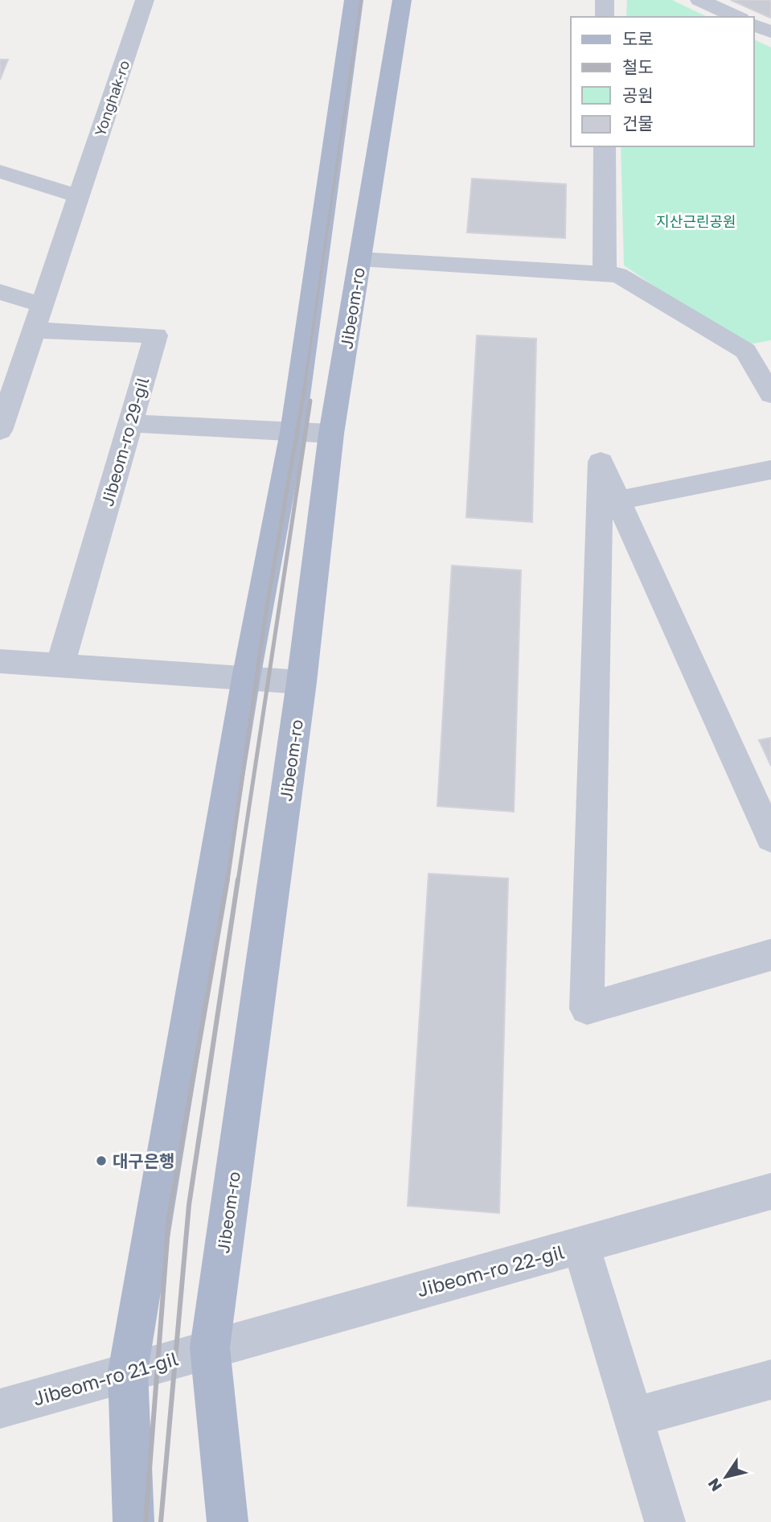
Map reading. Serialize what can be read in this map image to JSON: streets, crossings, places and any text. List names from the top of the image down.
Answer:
{
  "streets": {
    "main road": ["Jibeom-ro"],
    "street": [
      "Yonghak-ro",
      "Jibeom-ro 29-gil",
      "Jibeom-ro 22-gil",
      "Jibeom-ro 21-gil"
    ]
  },
  "crossings": [
    ["Yonghak-ro", "Jibeom-ro 29-gil"],
    ["Jibeom-ro", "Jibeom-ro 22-gil"],
    ["Jibeom-ro", "Jibeom-ro 21-gil"],
    ["Jibeom-ro 22-gil", "Jibeom-ro 21-gil"]
  ],
  "parks": ["지산근린공원"],
  "places": ["대구은행"],
  "legend": [
    "도로",
    "철도",
    "공원",
    "건물"
  ],
  "north": "bottom left"
}
